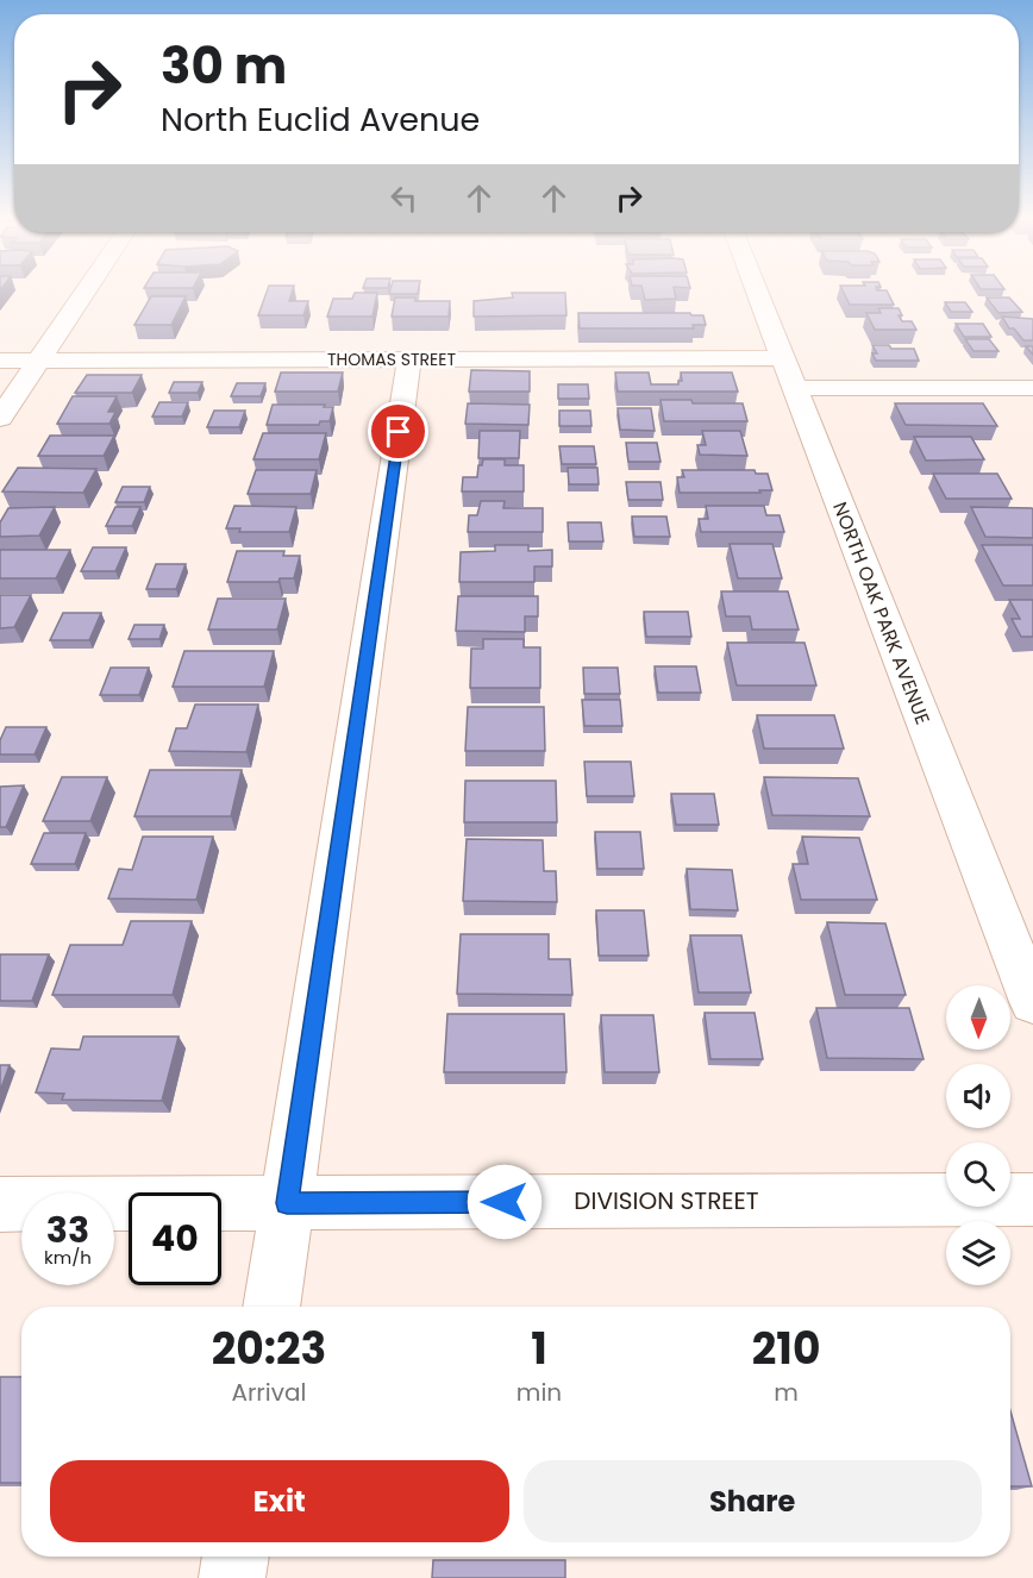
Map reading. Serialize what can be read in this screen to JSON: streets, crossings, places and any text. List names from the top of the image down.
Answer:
{
  "streets": {
    "street": ["THOMAS STREET", "NORTH OAK PARK AVENUE", "DIVISION STREET"]
  },
  "crossings": [
    ["THOMAS STREET", "NORTH OAK PARK AVENUE"]
  ],
  "north": "bottom",
  "page": {
    "turn": ["30 m", "North Euclid Avenue"],
    "speed": "33 km/h",
    "limit": "40",
    "eta": [
      "20:23",
      "Arrival",
      "1",
      "min",
      "210",
      "m"
    ],
    "buttons": ["Exit", "Share"]
  }
}
